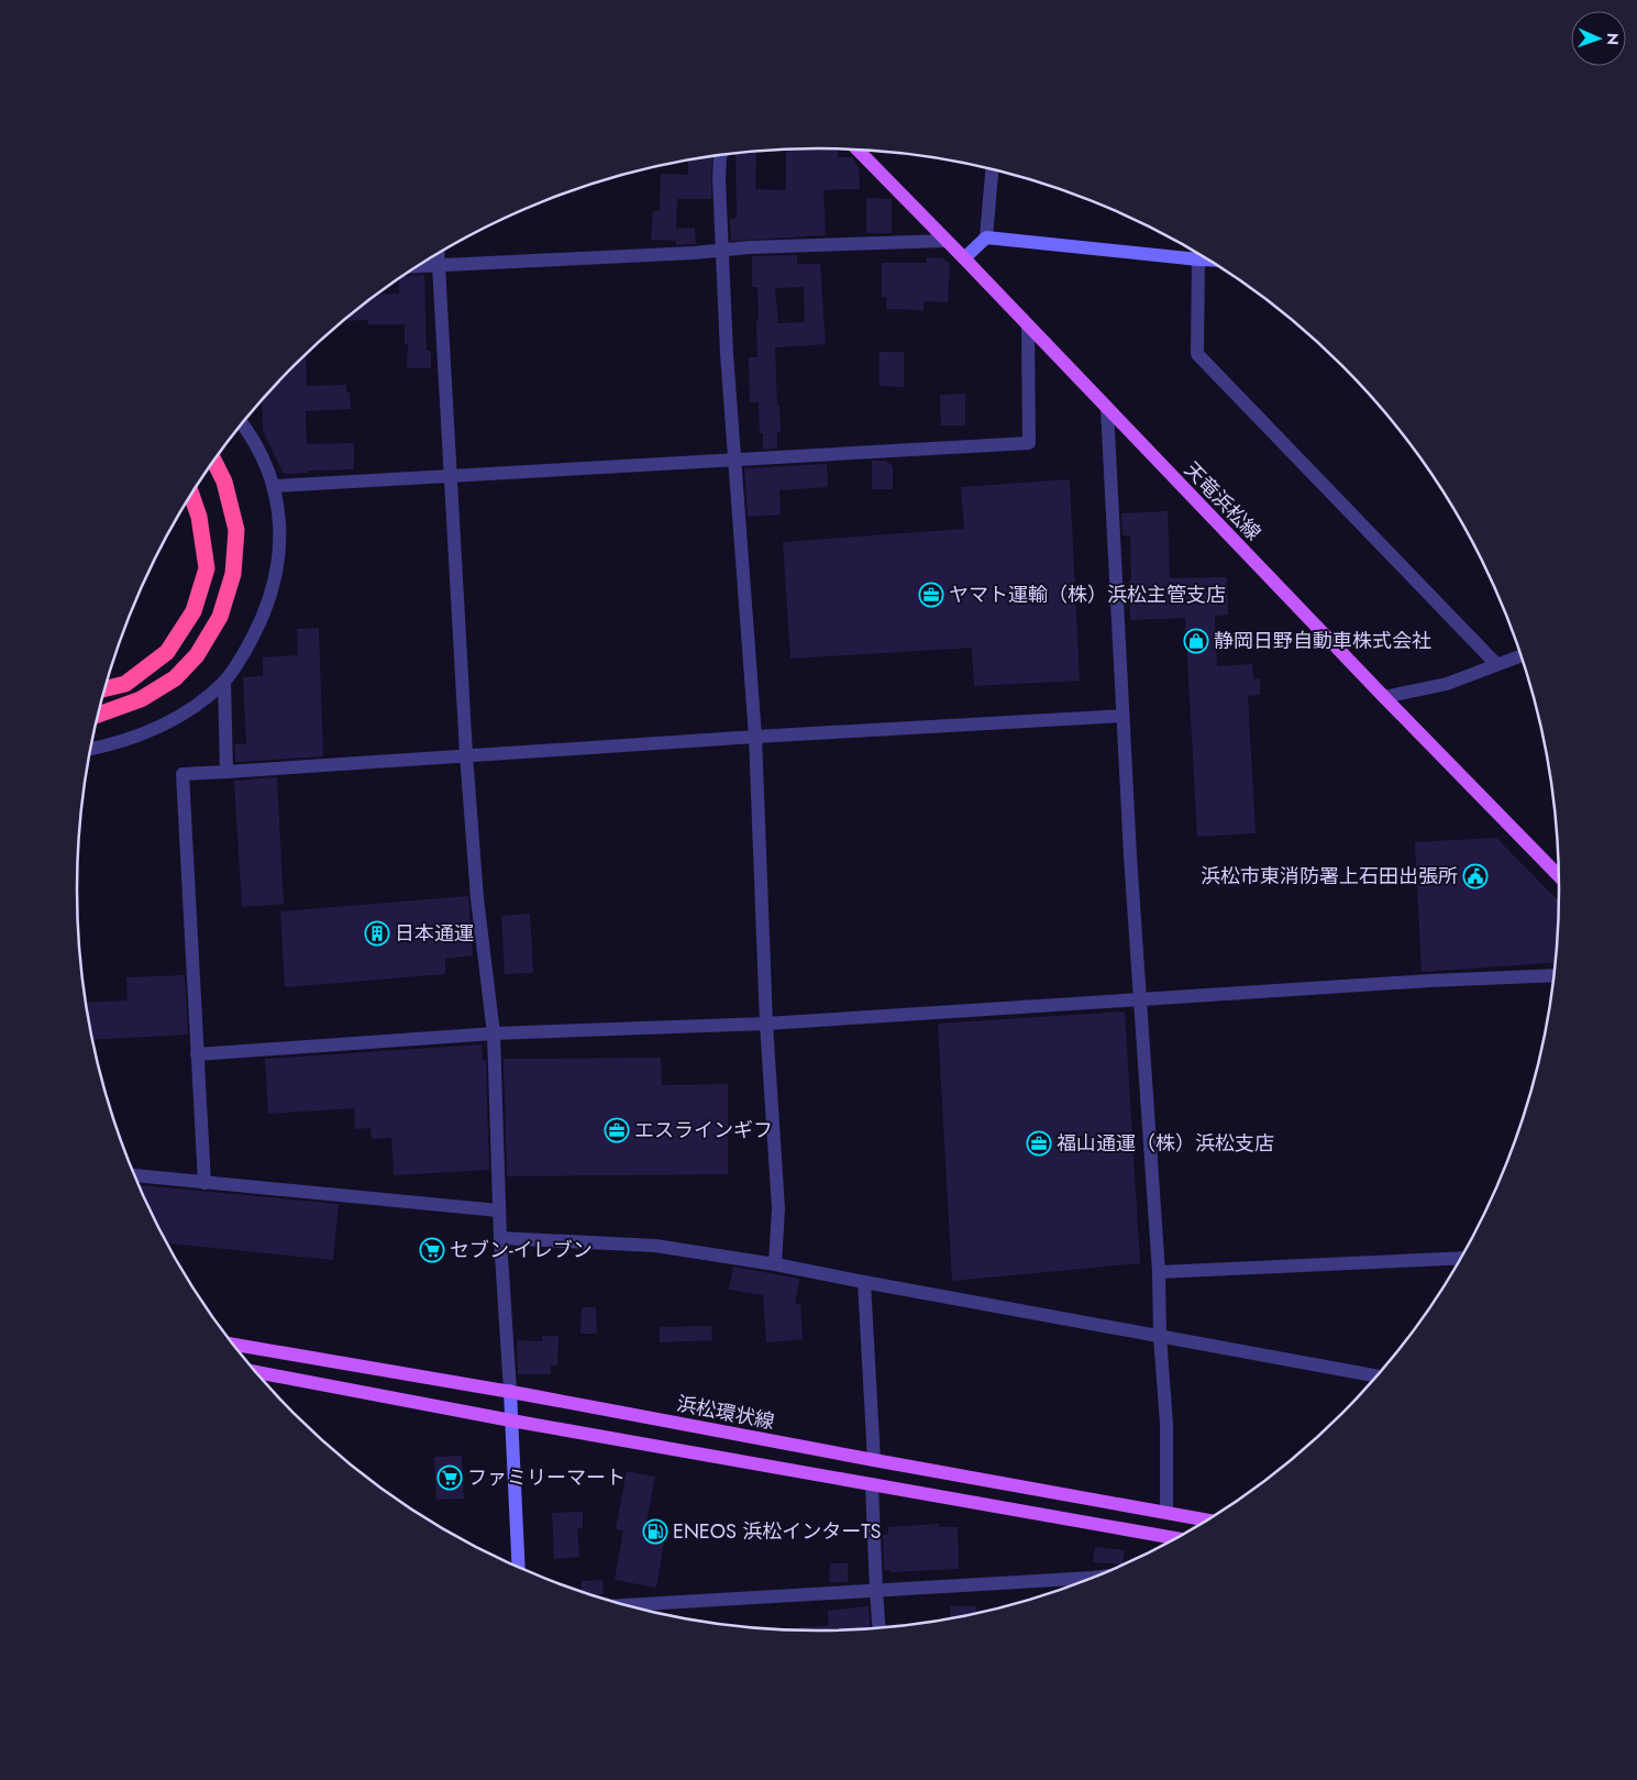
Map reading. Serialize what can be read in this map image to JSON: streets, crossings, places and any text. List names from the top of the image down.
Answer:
{
  "streets": {
    "main road": ["天竜浜松線", "浜松環状線"]
  },
  "places": {
    "office": ["ヤマト運輸（株）浜松主管支店", "エスラインギフ", "福山通運（株）浜松支店"],
    "shop": ["静岡日野自動車株式会社"],
    "public building": ["浜松市東消防署上石田出張所"],
    "building": ["日本通運"],
    "supermarket": ["セブン-イレブン", "ファミリーマート"],
    "fuel station": ["ENEOS 浜松インターTS"]
  },
  "north": "right"
}
